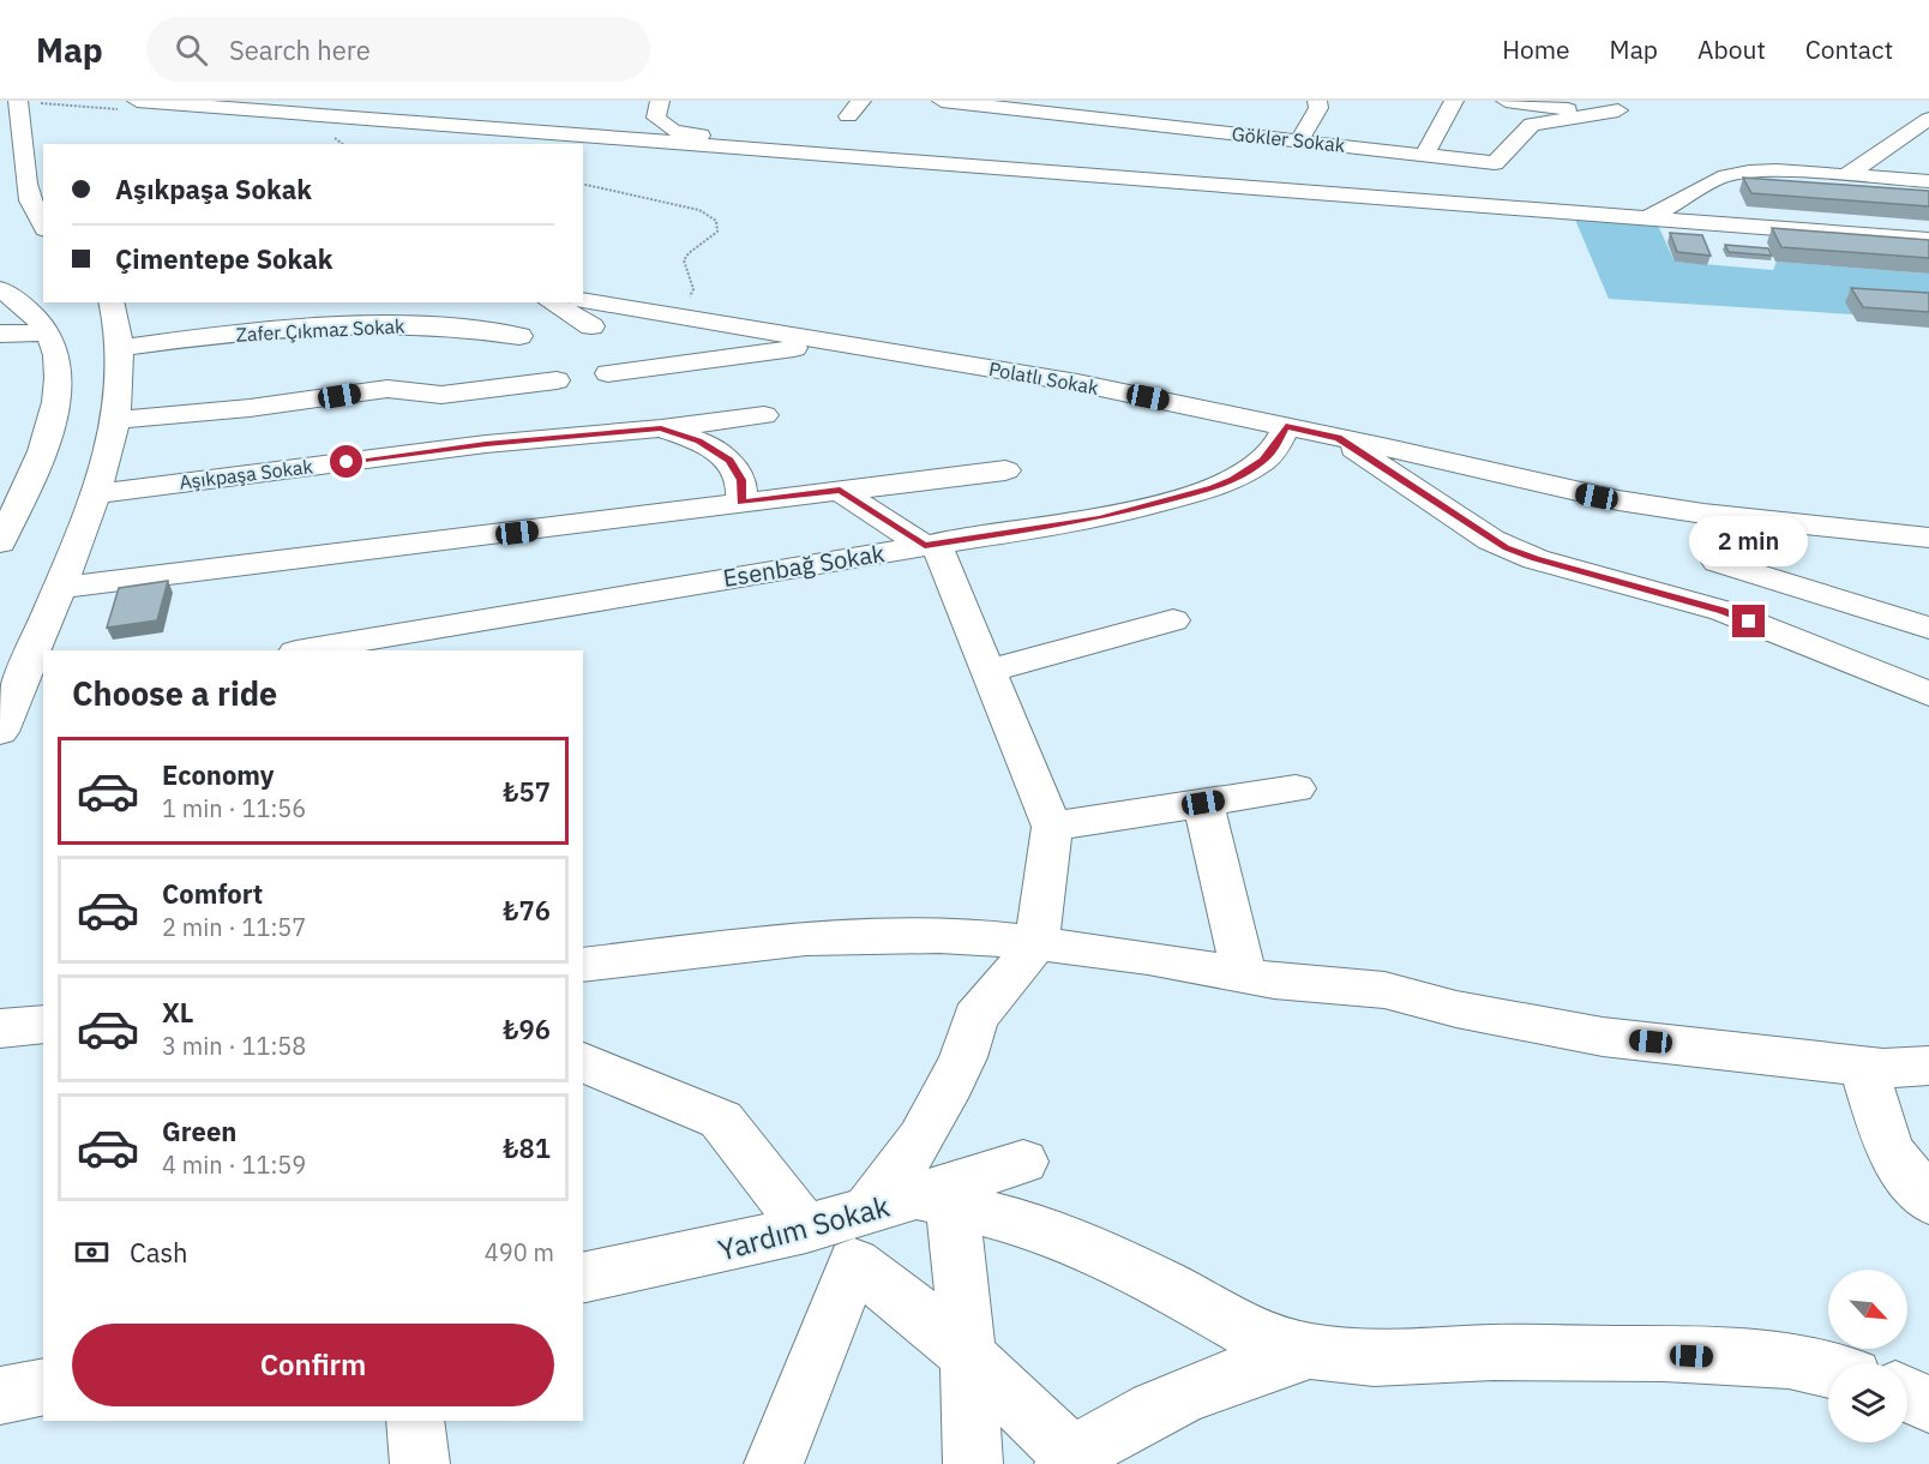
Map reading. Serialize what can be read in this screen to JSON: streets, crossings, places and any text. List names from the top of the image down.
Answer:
{
  "streets": {
    "street": [
      "Gökler Sokak",
      "Zafer Çıkmaz Sokak",
      "Polatlı Sokak",
      "Aşıkpaşa Sokak",
      "Esenbağ Sokak",
      "Yardım Sokak"
    ]
  },
  "crossings": [
    ["Polatlı Sokak", "Esenbağ Sokak"]
  ],
  "north": "bottom right",
  "page": {
    "header": "Map",
    "search": "Search here",
    "nav": [
      "Home",
      "Map",
      "About",
      "Contact"
    ],
    "banner": ["Aşıkpaşa Sokak", "Çimentepe Sokak"],
    "bubble": "2 min",
    "heading": "Choose a ride",
    "list": [
      {
        "name": "Economy",
        "note": "1 min · 11:56",
        "value": "₺57"
      },
      {
        "name": "Comfort",
        "note": "2 min · 11:57",
        "value": "₺76"
      },
      {
        "name": "XL",
        "note": "3 min · 11:58",
        "value": "₺96"
      },
      {
        "name": "Green",
        "note": "4 min · 11:59",
        "value": "₺81"
      }
    ],
    "pay": ["Cash", "490 m"],
    "buttons": "Confirm"
  }
}
